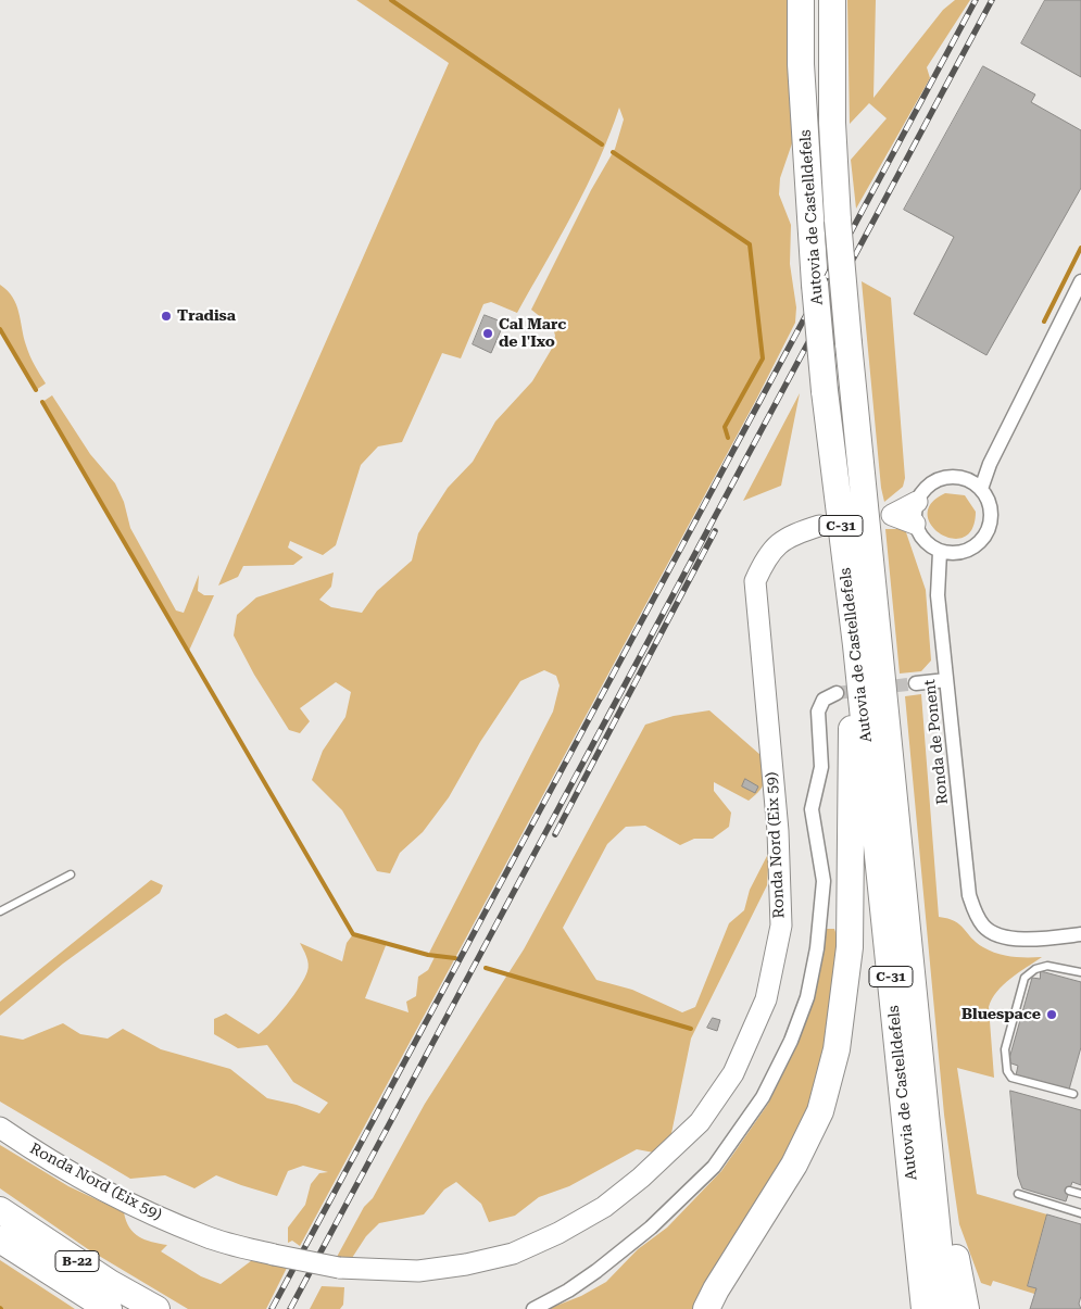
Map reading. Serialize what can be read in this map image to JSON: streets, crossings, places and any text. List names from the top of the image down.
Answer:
{
  "streets": {
    "highway": ["Autovia de Castelldefels", "C-31", "B-22"],
    "main road": ["Ronda Nord (Eix 59)"],
    "street": ["Ronda de Ponent"]
  },
  "places": ["Tradisa", "Cal Marc de l'Ixo", "Bluespace"]
}
